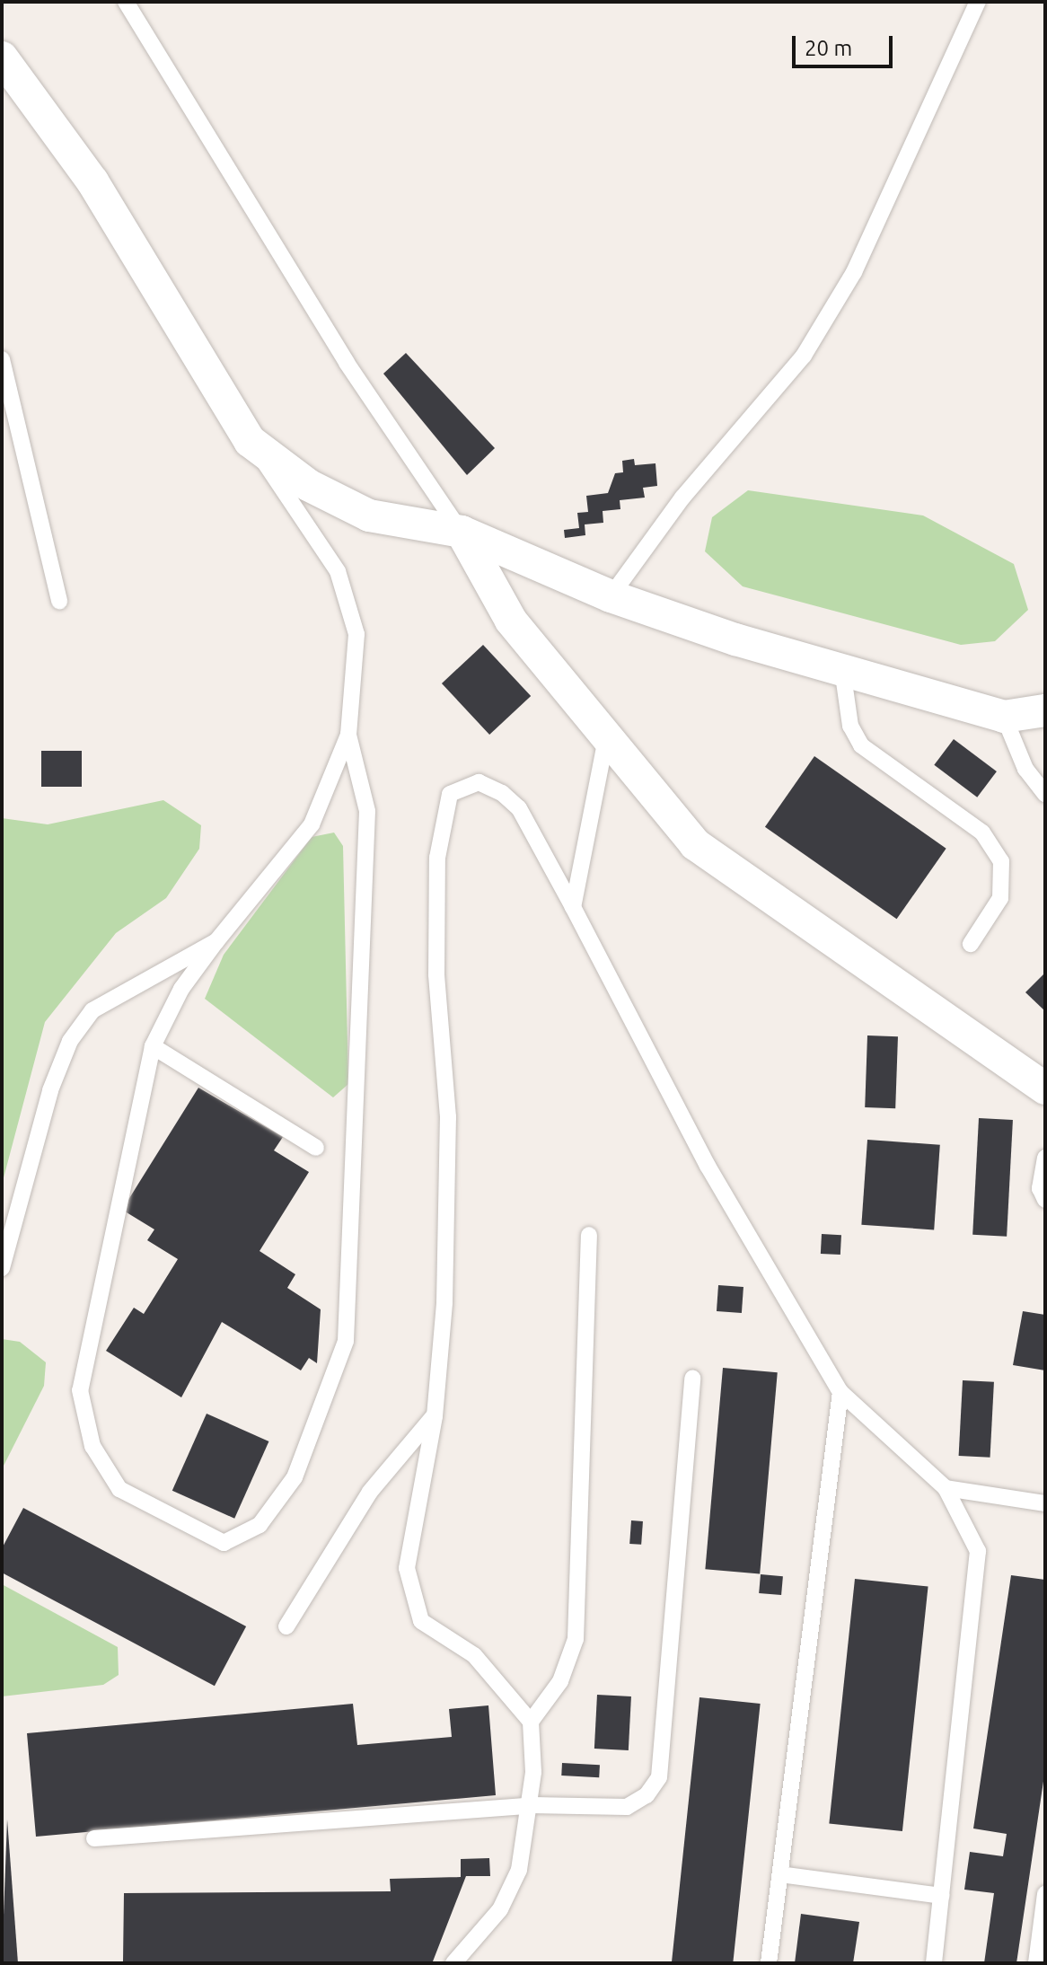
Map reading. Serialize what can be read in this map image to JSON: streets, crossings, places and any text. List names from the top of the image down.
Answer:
{
  "scale_bar": "20 m"
}
